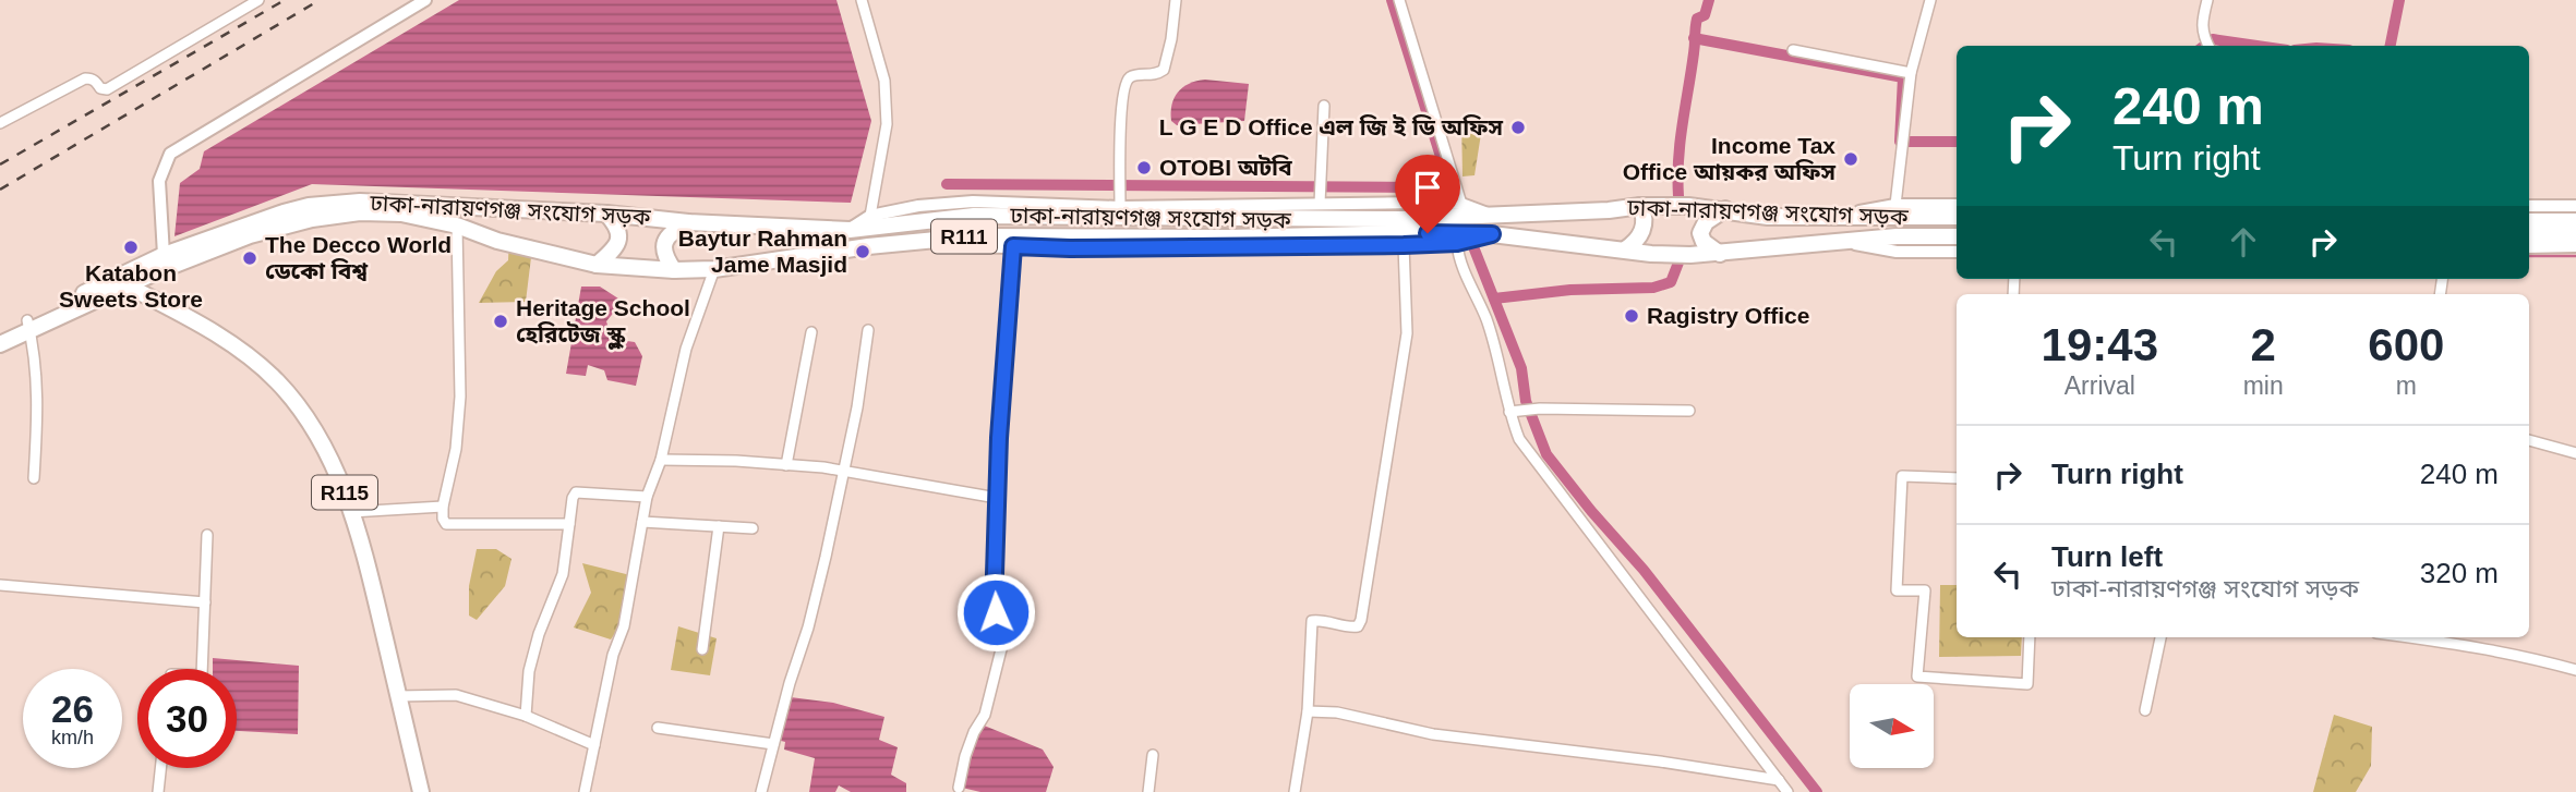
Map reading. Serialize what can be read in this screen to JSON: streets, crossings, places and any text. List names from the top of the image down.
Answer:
{
  "streets": {
    "main road": ["ঢাকা-নারায়ণগঞ্জ সংযোগ সড়ক", "R111", "R115"]
  },
  "crossings": [
    ["ঢাকা-নারায়ণগঞ্জ সংযোগ সড়ক", "R115"]
  ],
  "places": [
    "L G E D Office এল জি ই ডি অফিস",
    "Income Tax Office আয়কর অফিস",
    "OTOBI অটবি",
    "Katabon Sweets Store",
    "Baytur Rahman Jame Masjid",
    "The Decco World ডেকো বিশ্ব",
    "Ragistry Office",
    "Heritage School হেরিটেজ স্কুল"
  ],
  "north": "right",
  "page": {
    "turn": ["240 m", "Turn right"],
    "eta": [
      "19:43",
      "Arrival",
      "2",
      "min",
      "600",
      "m"
    ],
    "list": [
      {
        "name": "Turn right",
        "value": "240 m"
      },
      {
        "name": "Turn left",
        "note": "ঢাকা-নারায়ণগঞ্জ সংযোগ সড়ক",
        "value": "320 m"
      }
    ],
    "speed": "26 km/h",
    "limit": "30"
  }
}
